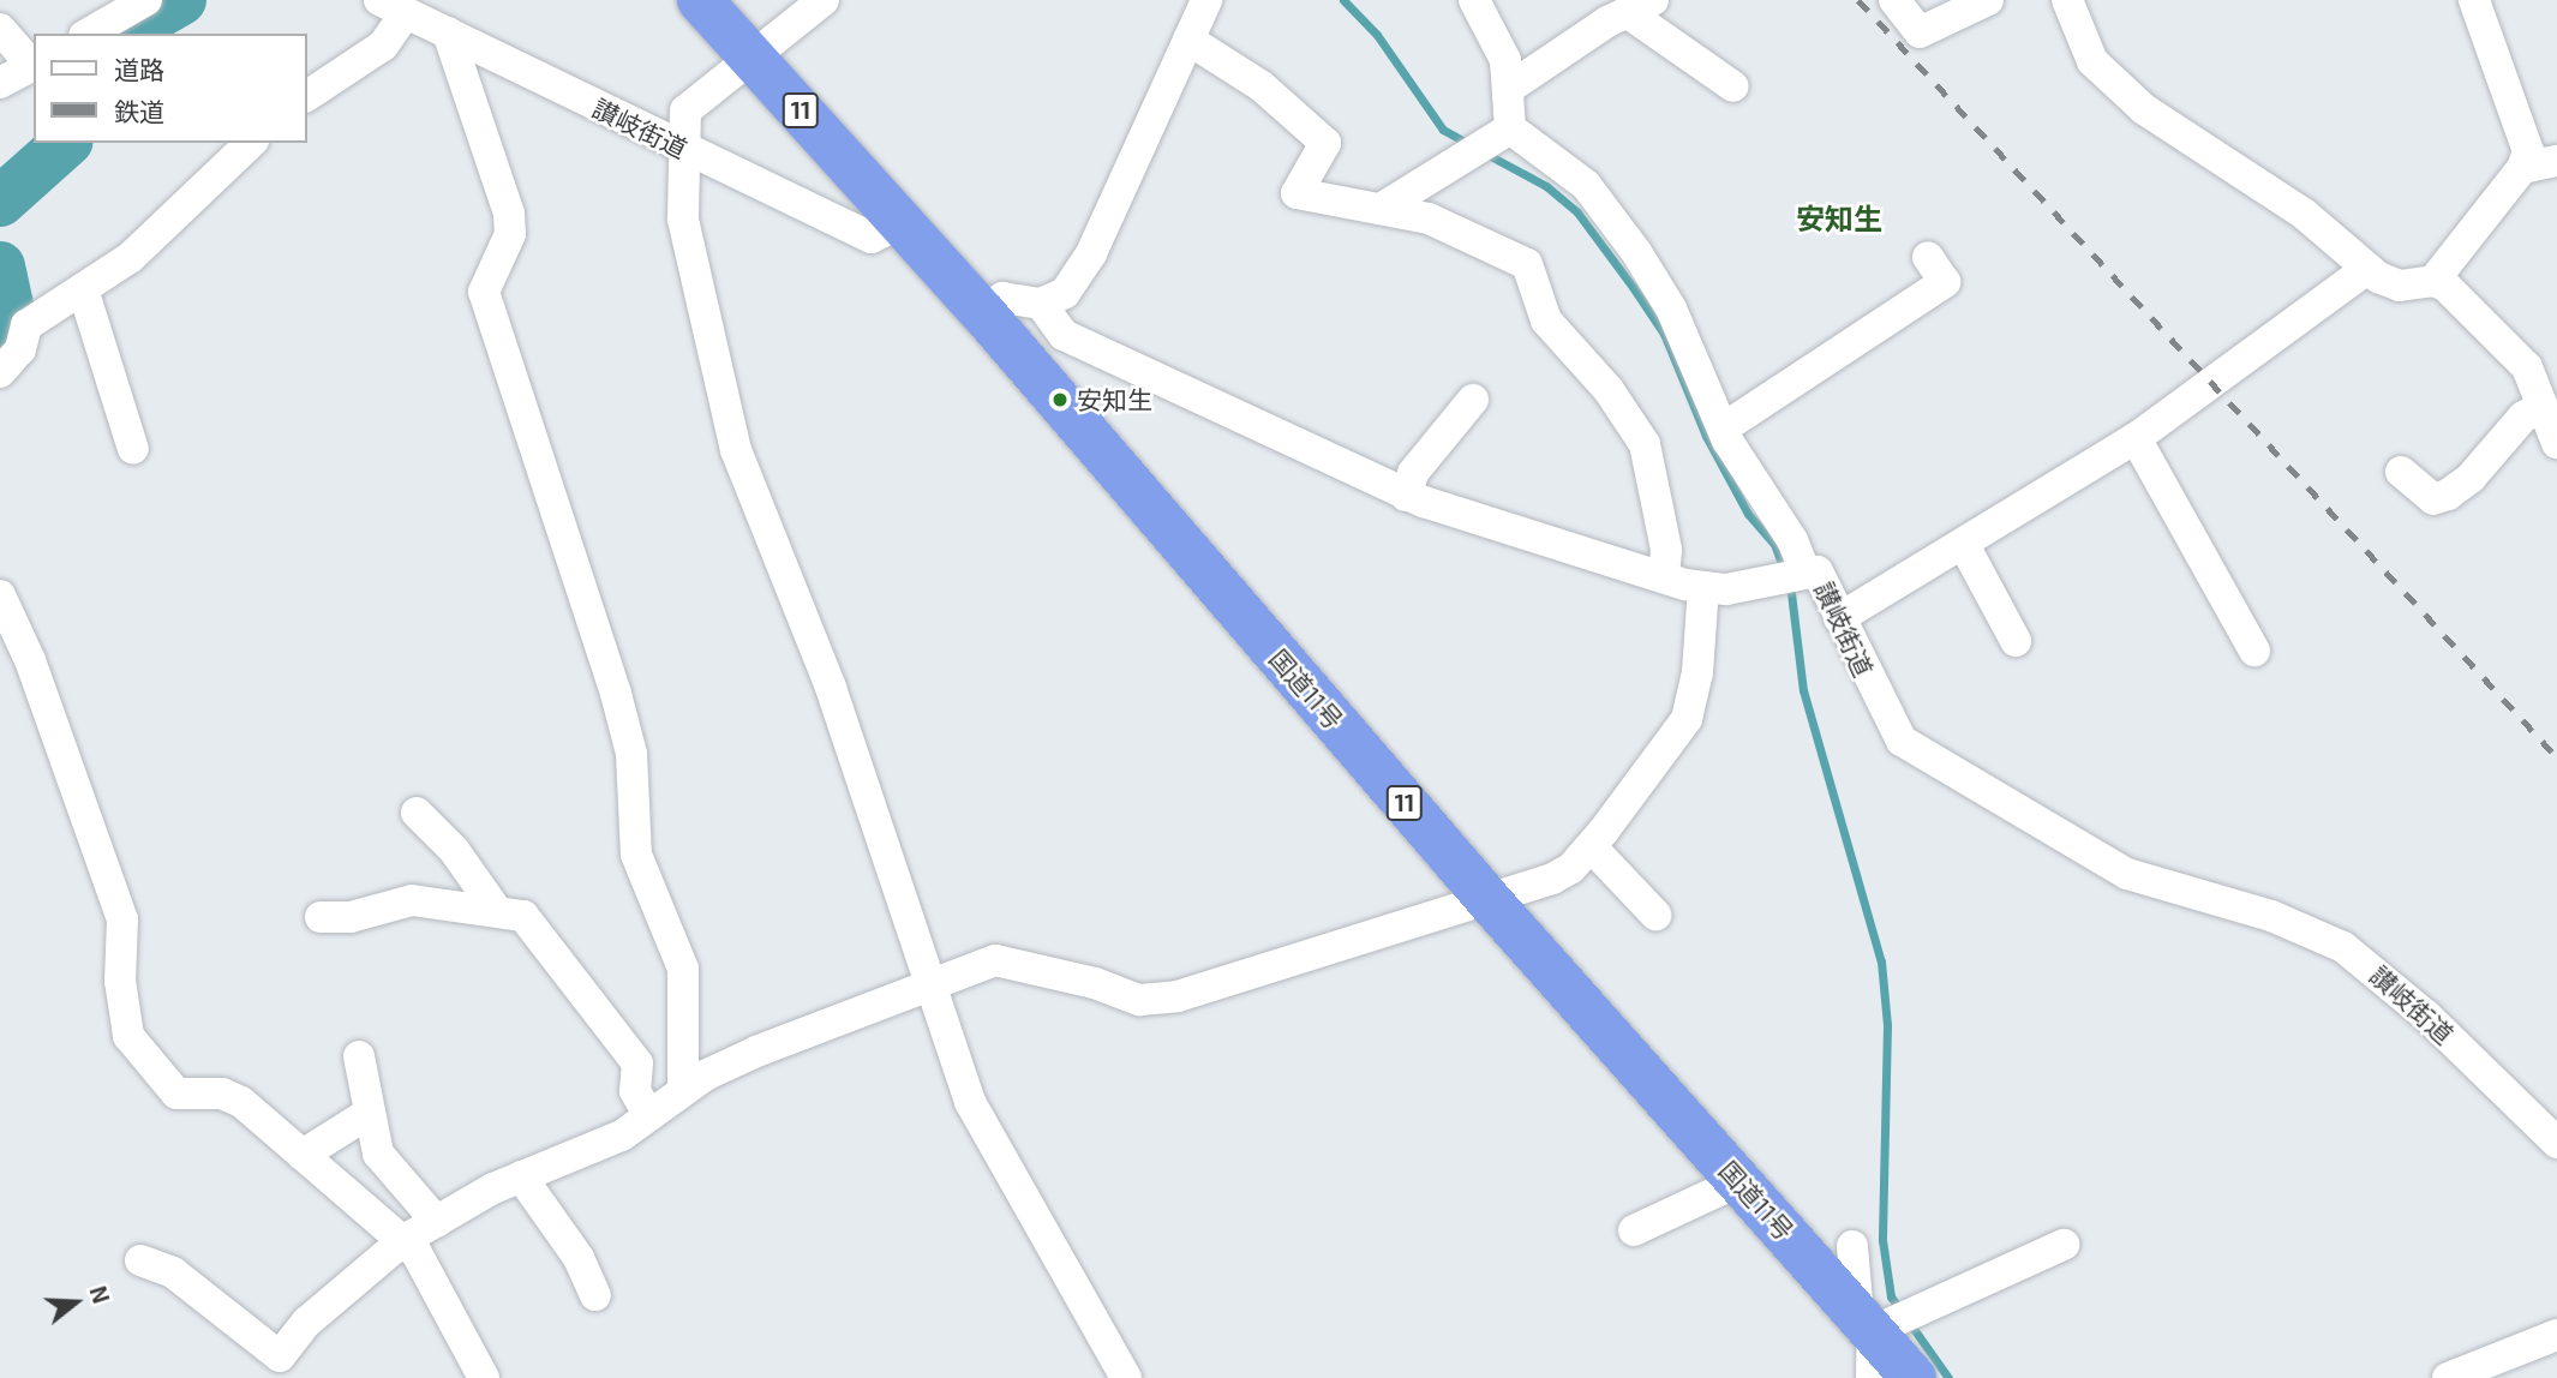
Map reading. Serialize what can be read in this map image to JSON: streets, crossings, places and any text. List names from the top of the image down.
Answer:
{
  "streets": {
    "highway": ["11", "国道11号"],
    "street": ["讃岐街道"]
  },
  "crossings": [
    ["讃岐街道", "国道11号"]
  ],
  "districts": ["安知生"],
  "places": ["安知生"],
  "legend": ["道路", "鉄道"],
  "north": "right"
}
